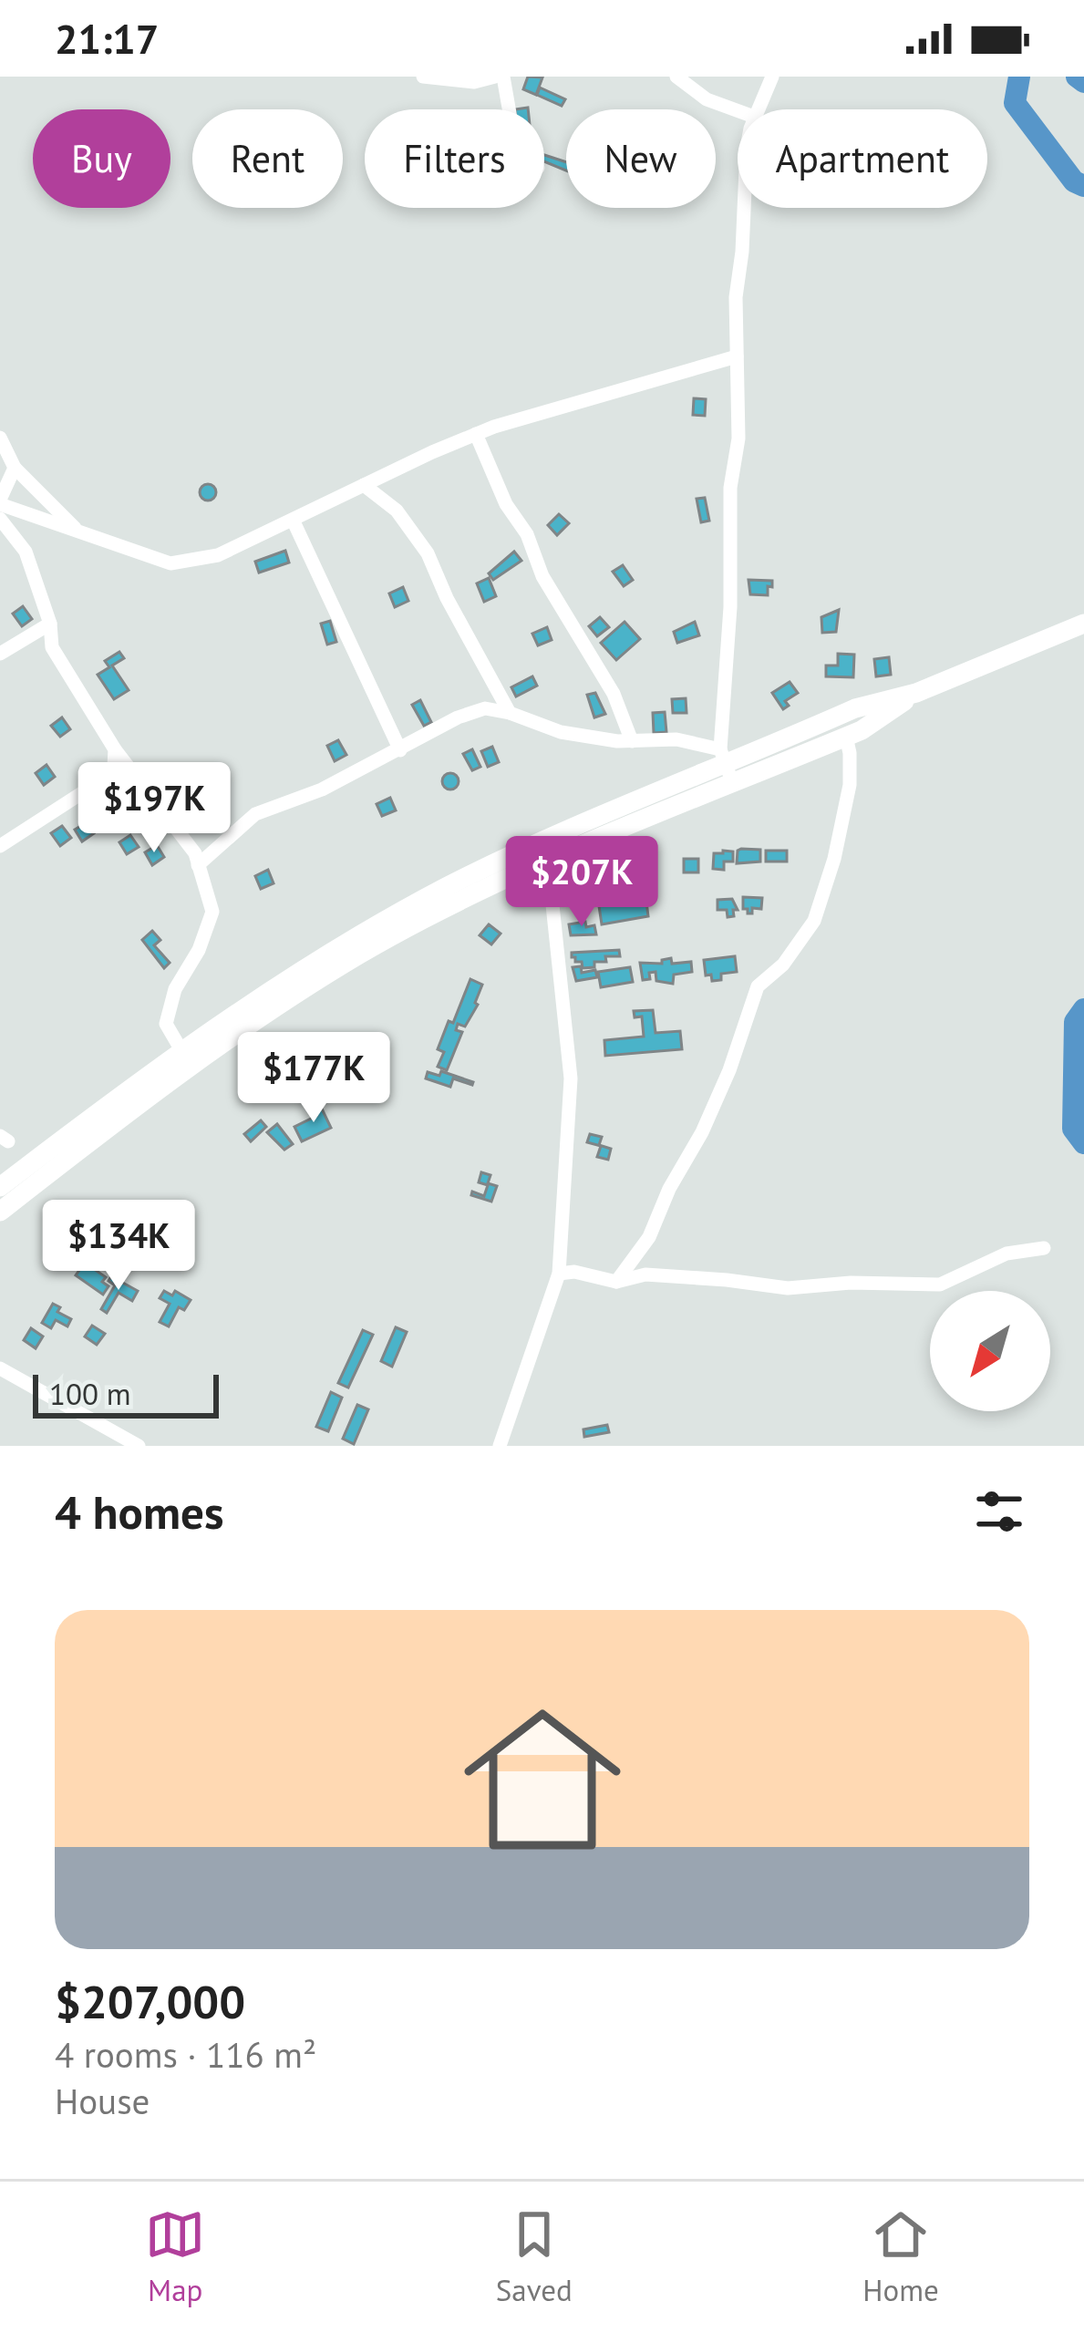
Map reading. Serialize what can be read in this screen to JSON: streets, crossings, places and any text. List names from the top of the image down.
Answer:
{
  "scale_bar": "100 m",
  "north": "bottom left",
  "page": {
    "status": "21:17",
    "chip": [
      "Buy",
      "Rent",
      "Filters",
      "New",
      "Apartment"
    ],
    "price": [
      "$197K",
      "$207K",
      "$177K",
      "$134K"
    ],
    "scale": "100 m",
    "heading": "4 homes",
    "list": [
      {
        "name": "$207,000",
        "note": "4 rooms · 116 m² · House"
      }
    ],
    "tabs": ["Map", "Saved", "Home"]
  }
}
